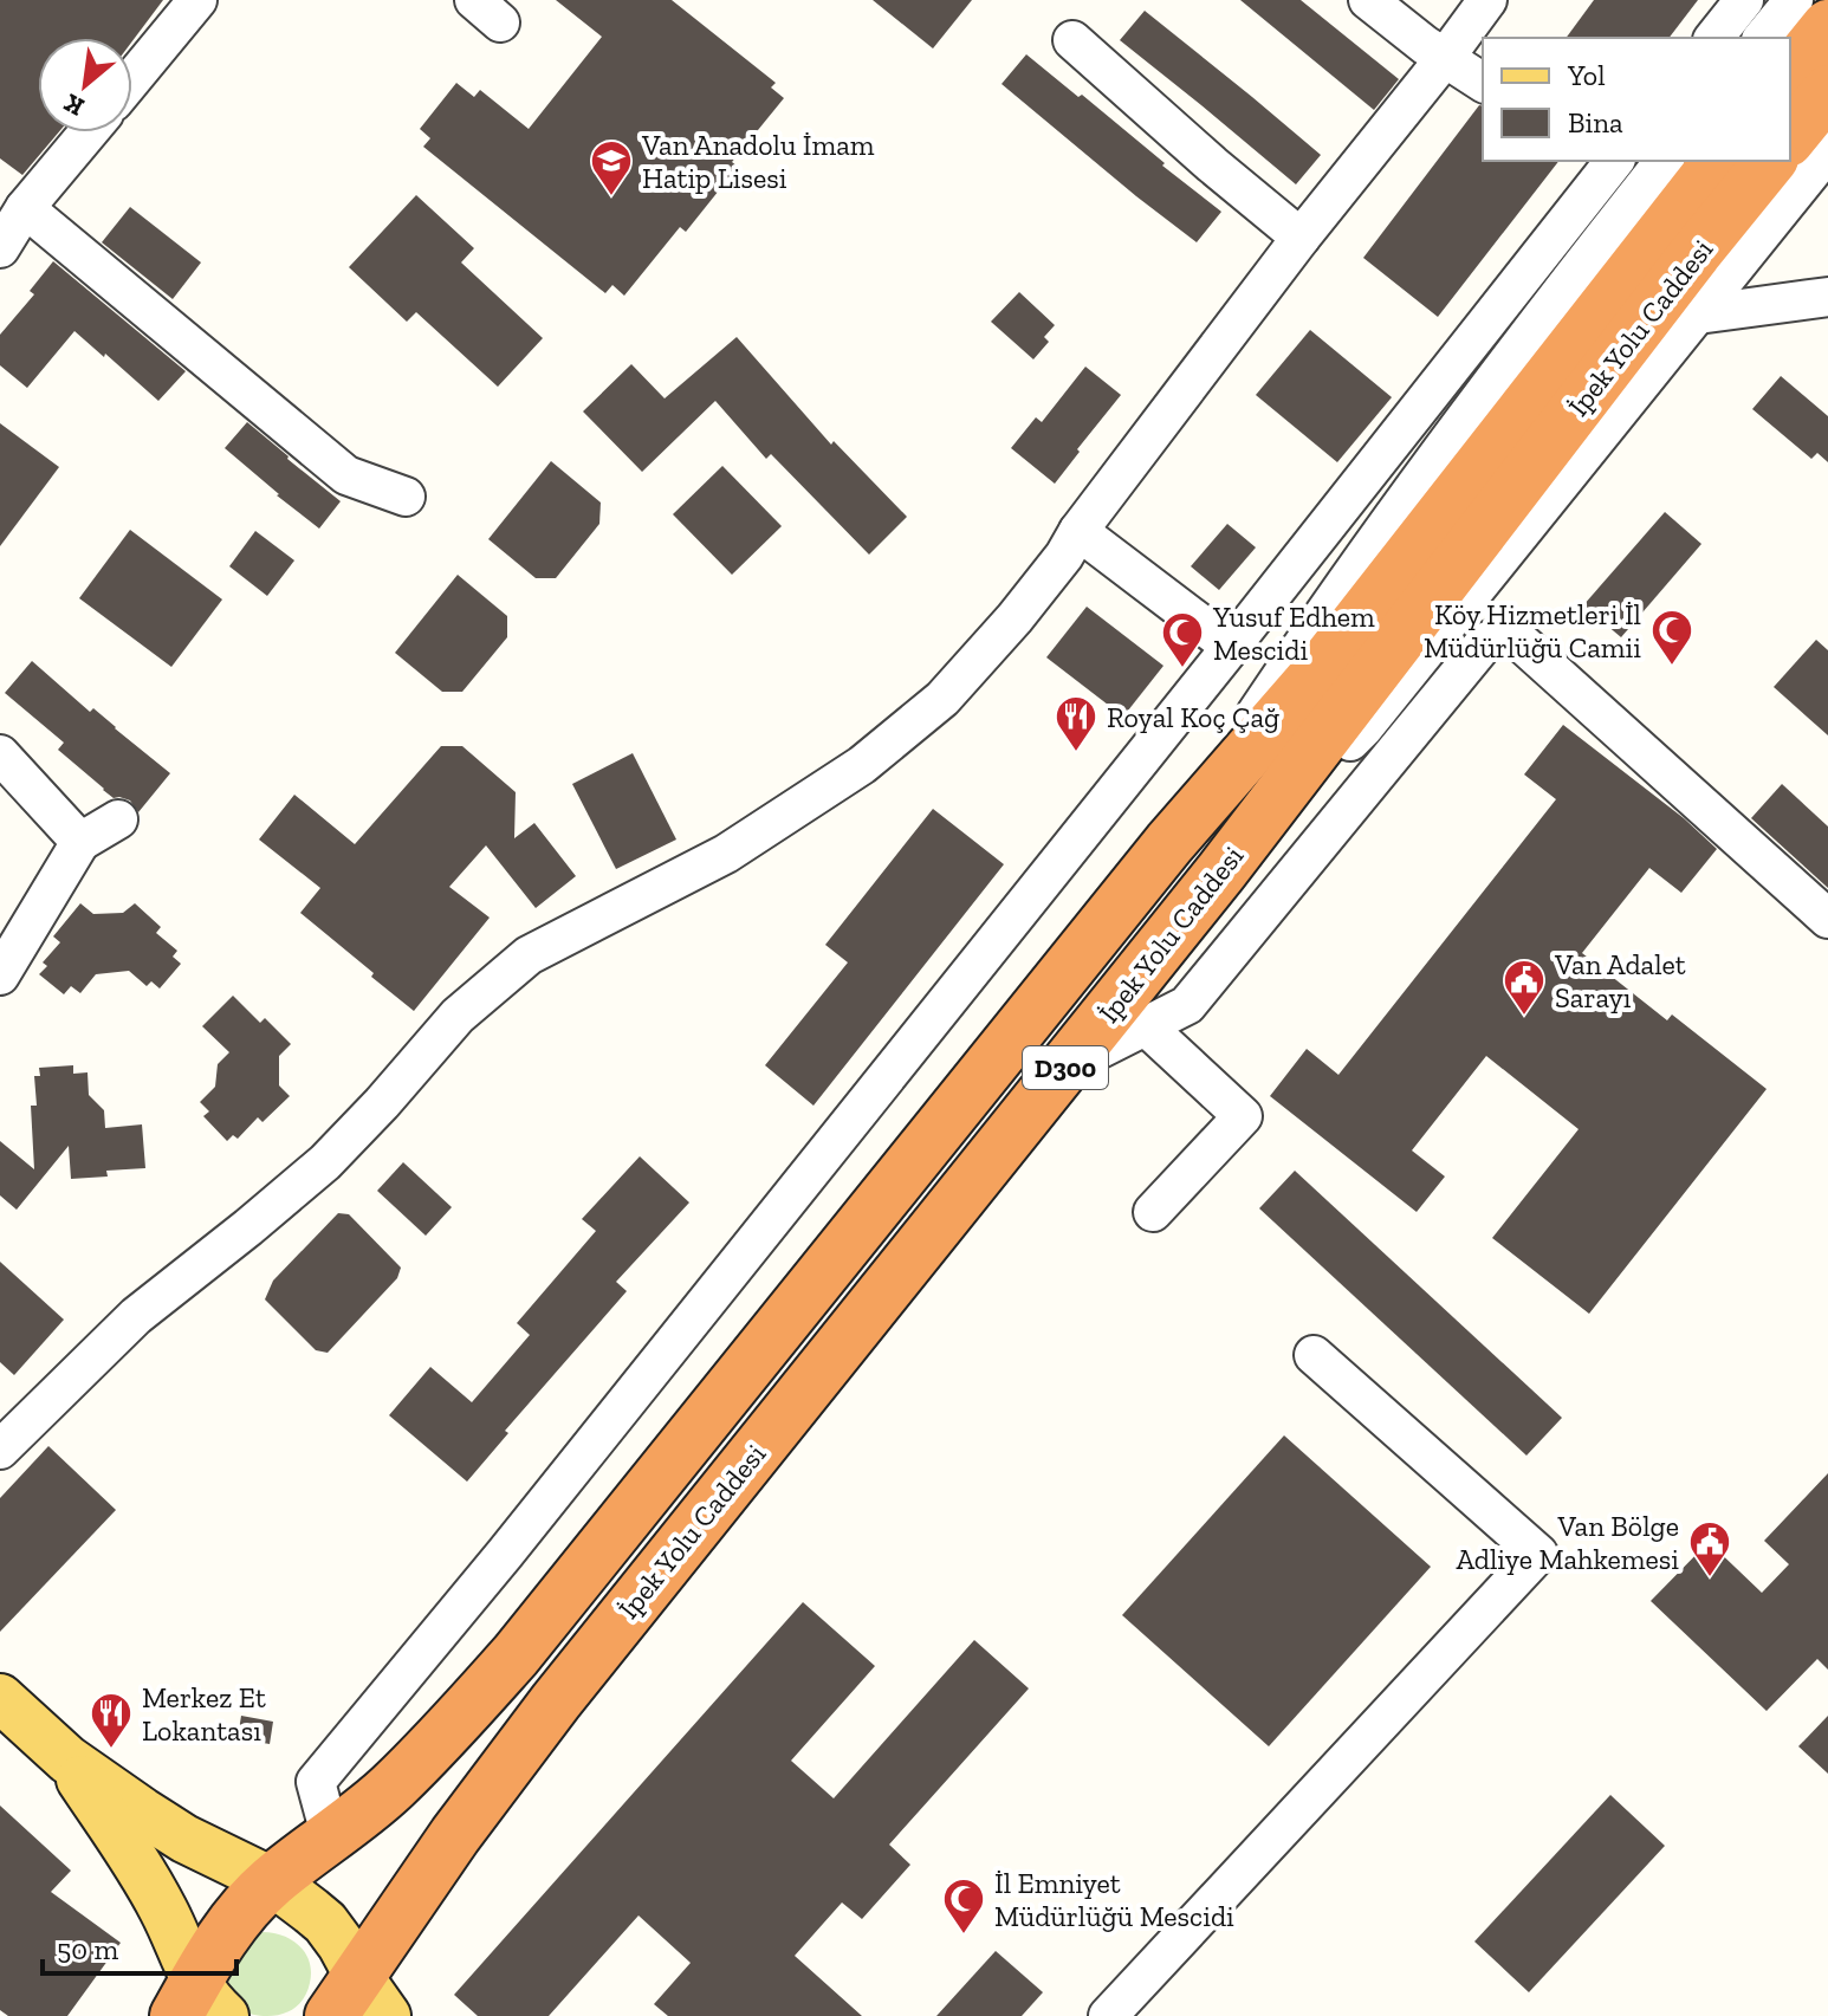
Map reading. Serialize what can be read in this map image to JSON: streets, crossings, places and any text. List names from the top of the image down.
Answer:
{
  "streets": {
    "highway": ["İpek Yolu Caddesi", "D300"]
  },
  "places": {
    "school or university": ["Van Anadolu İmam Hatip Lisesi"],
    "mosque": ["Köy Hizmetleri İl Müdürlüğü Camii", "Yusuf Edhem Mescidi", "İl Emniyet Müdürlüğü Mescidi"],
    "restaurant": ["Royal Koç Çağ", "Merkez Et Lokantası"],
    "public building": ["Van Adalet Sarayı", "Van Bölge Adliye Mahkemesi"]
  },
  "legend": ["Yol", "Bina"],
  "scale_bar": "50 m",
  "north": "bottom left"
}
